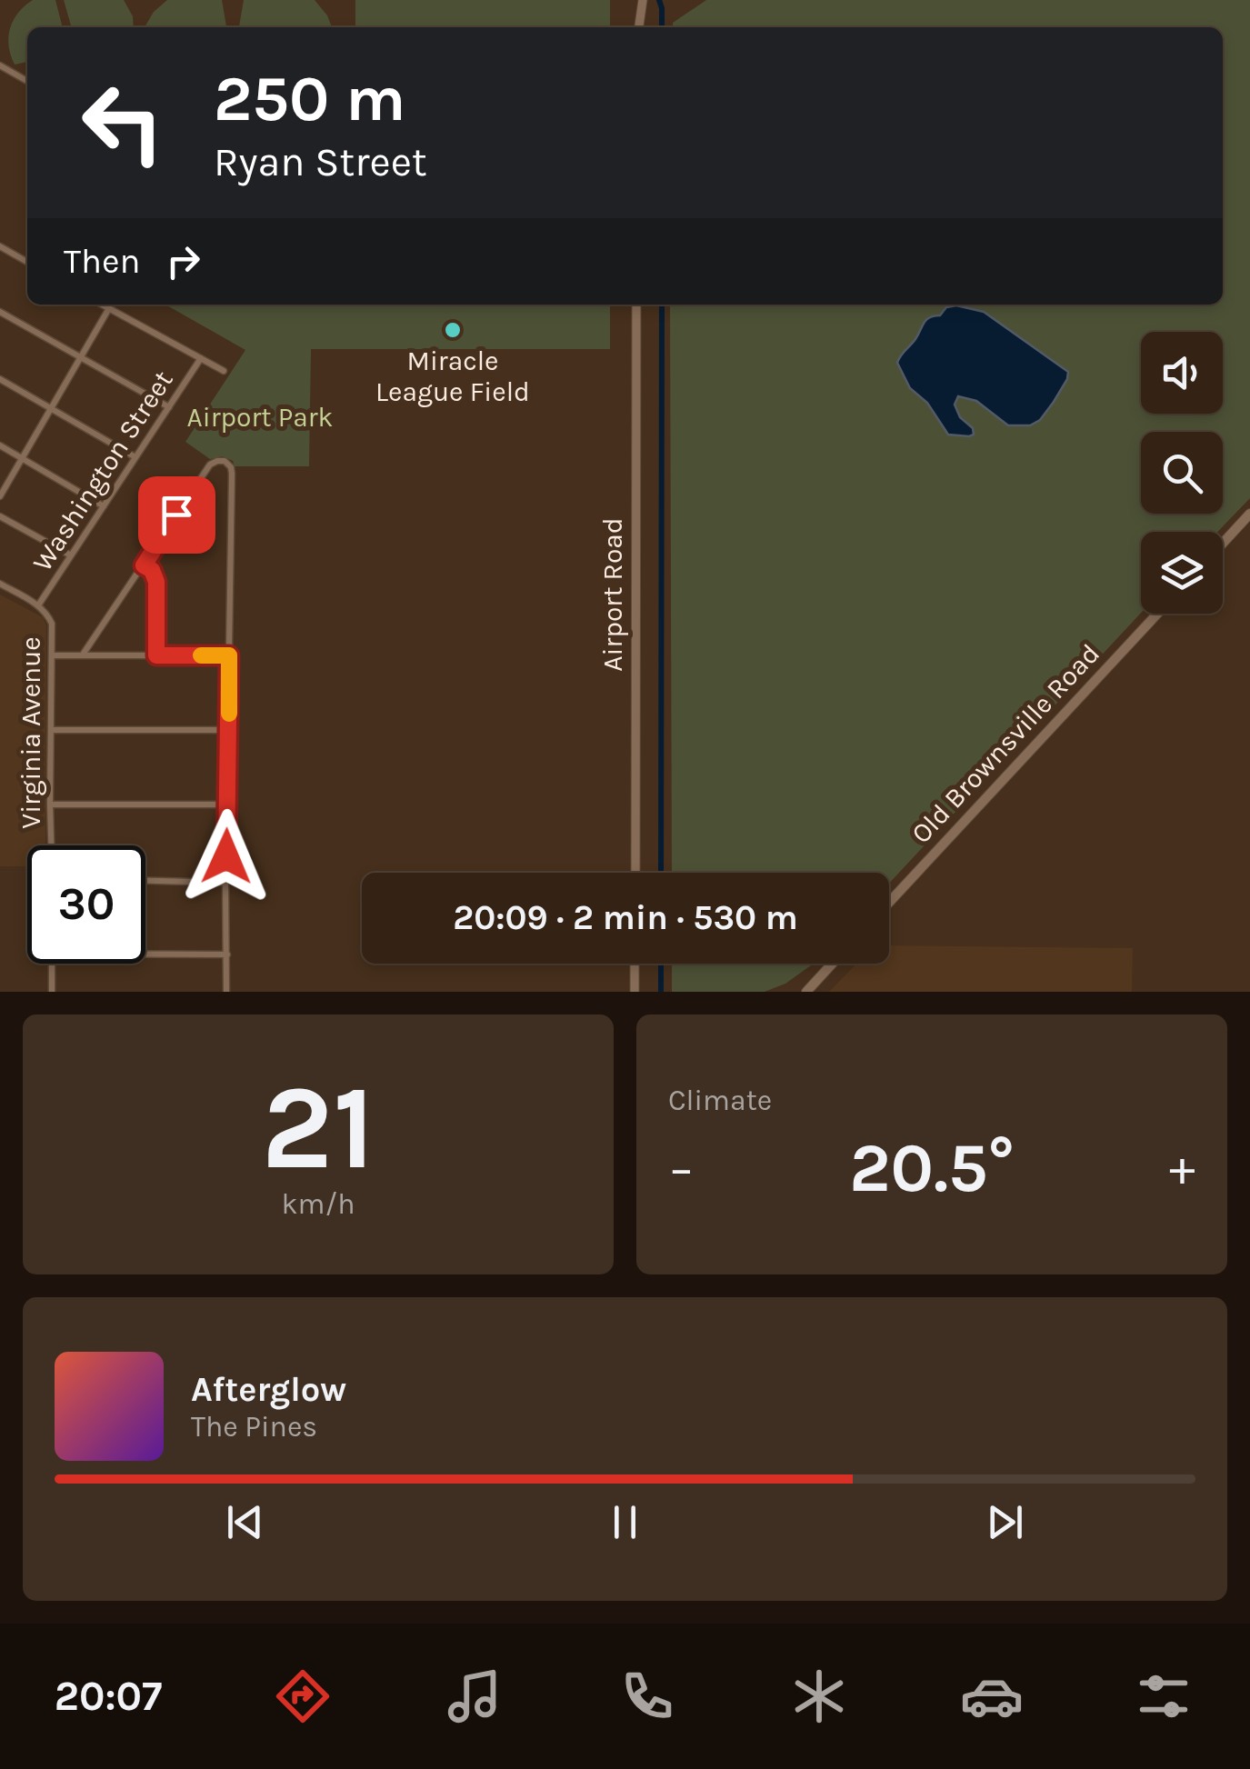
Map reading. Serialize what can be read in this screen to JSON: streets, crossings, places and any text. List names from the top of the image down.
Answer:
{
  "streets": {
    "main road": ["Old Brownsville Road"],
    "street": ["Washington Street", "Airport Road", "Virginia Avenue"]
  },
  "crossings": [
    ["Washington Street", "Virginia Avenue"]
  ],
  "parks": ["Airport Park"],
  "places": ["Miracle League Field"],
  "page": {
    "turn": ["250 m", "Ryan Street"],
    "then": "Then",
    "limit": "30",
    "trip": "20:09 · 2 min · 530 m",
    "tile": [
      ["21", "km/h"],
      "Climate"
    ],
    "heat": ["−", "20.5°", "+"],
    "song": ["Afterglow", "The Pines"],
    "tabs": "20:07"
  }
}
